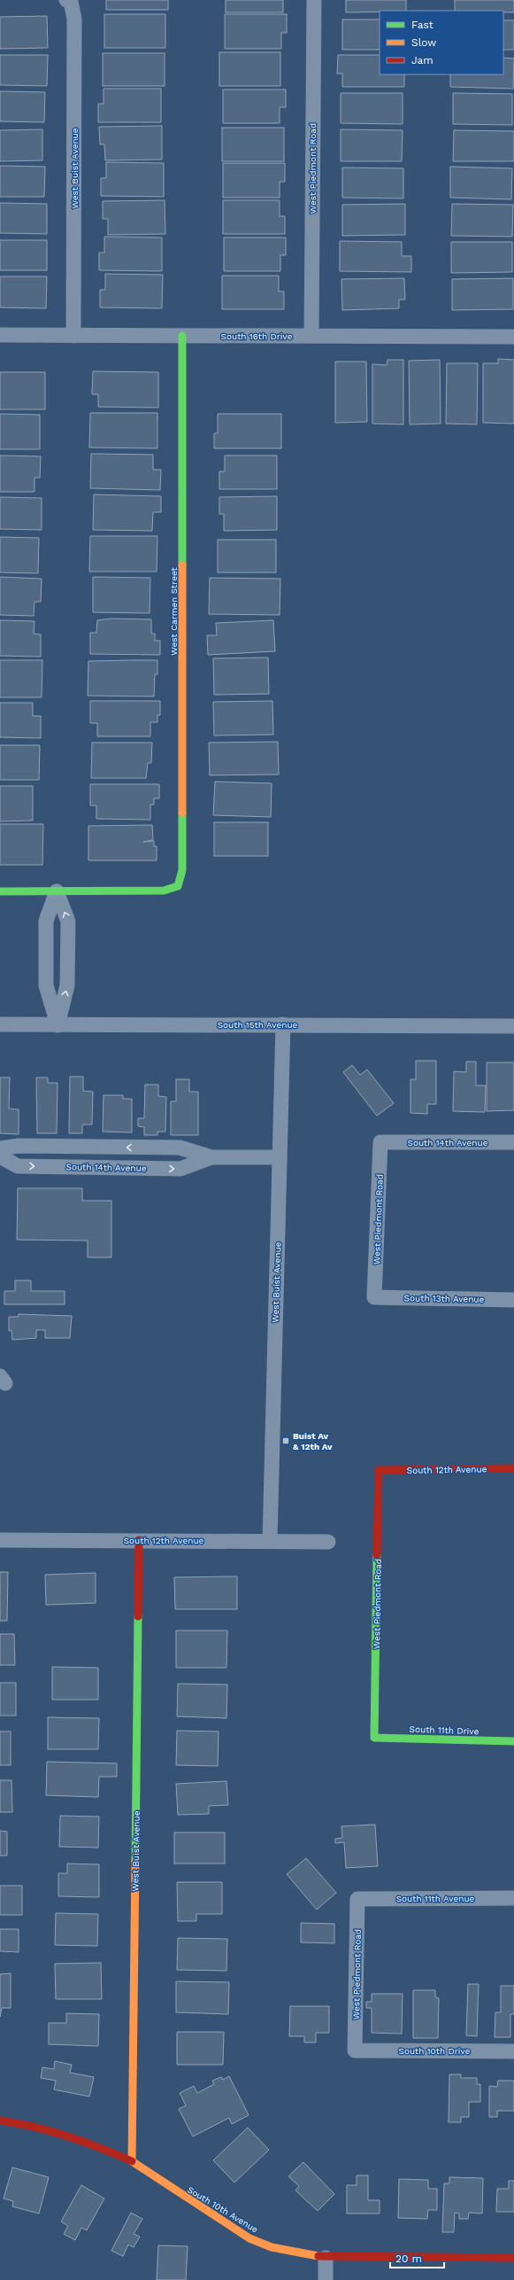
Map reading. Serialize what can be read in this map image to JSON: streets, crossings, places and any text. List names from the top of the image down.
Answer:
{
  "streets": {
    "street": [
      "West Buist Avenue",
      "West Piedmont Road",
      "South 16th Drive",
      "West Carmen Street",
      "South 15th Avenue",
      "South 14th Avenue",
      "South 13th Avenue",
      "South 12th Avenue",
      "South 11th Drive",
      "South 11th Avenue",
      "South 10th Drive",
      "South 10th Avenue"
    ]
  },
  "crossings": [
    ["West Buist Avenue", "South 16th Drive"],
    ["West Buist Avenue", "South 15th Avenue"],
    ["West Buist Avenue", "South 14th Avenue"],
    ["West Buist Avenue", "South 12th Avenue"],
    ["West Buist Avenue", "South 10th Avenue"],
    ["West Piedmont Road", "South 16th Drive"],
    ["West Piedmont Road", "South 14th Avenue"],
    ["West Piedmont Road", "South 13th Avenue"],
    ["West Piedmont Road", "South 12th Avenue"],
    ["West Piedmont Road", "South 11th Drive"],
    ["West Piedmont Road", "South 11th Avenue"],
    ["West Piedmont Road", "South 10th Drive"],
    ["South 16th Drive", "West Carmen Street"]
  ],
  "places": {
    "transit": ["Buist Av & 12th Av"]
  },
  "legend": ["Fast", "Slow", "Jam"],
  "scale_bar": "20 m"
}
